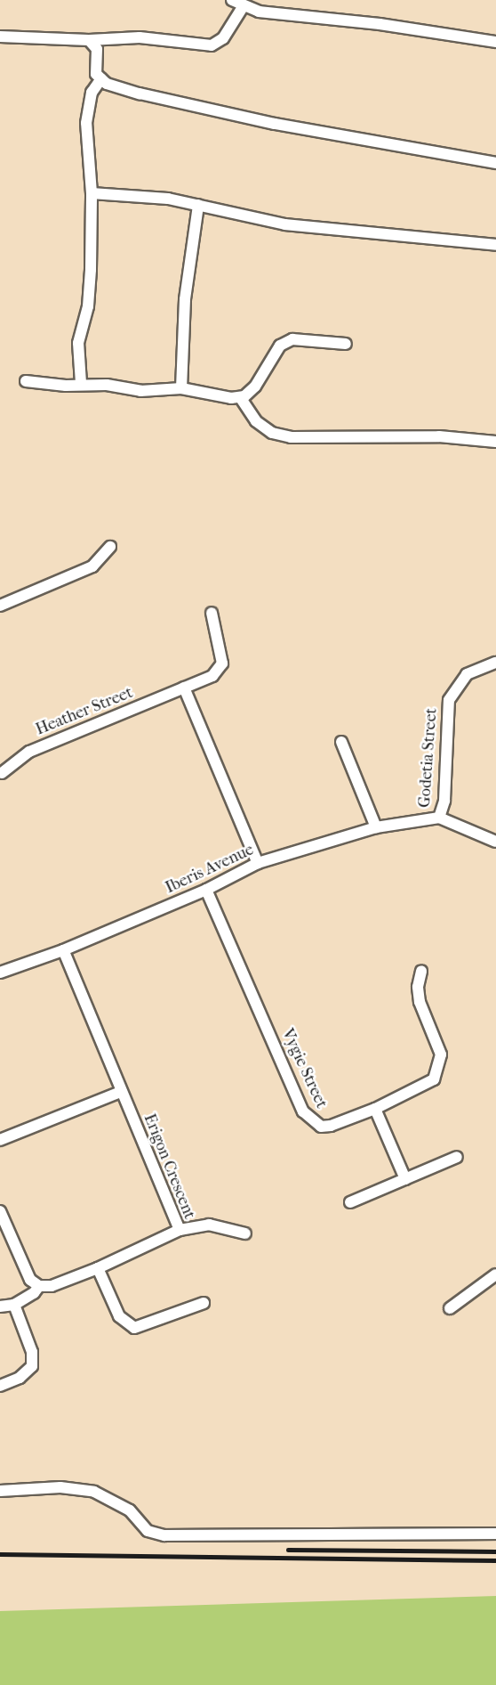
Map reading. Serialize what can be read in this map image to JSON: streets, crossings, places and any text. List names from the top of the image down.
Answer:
{
  "streets": {
    "street": [
      "Heather Street",
      "Godetia Street",
      "Iberis Avenue",
      "Vygie Street",
      "Erigon Crescent"
    ]
  },
  "crossings": [
    ["Godetia Street", "Iberis Avenue"],
    ["Iberis Avenue", "Vygie Street"],
    ["Iberis Avenue", "Erigon Crescent"]
  ]
}
